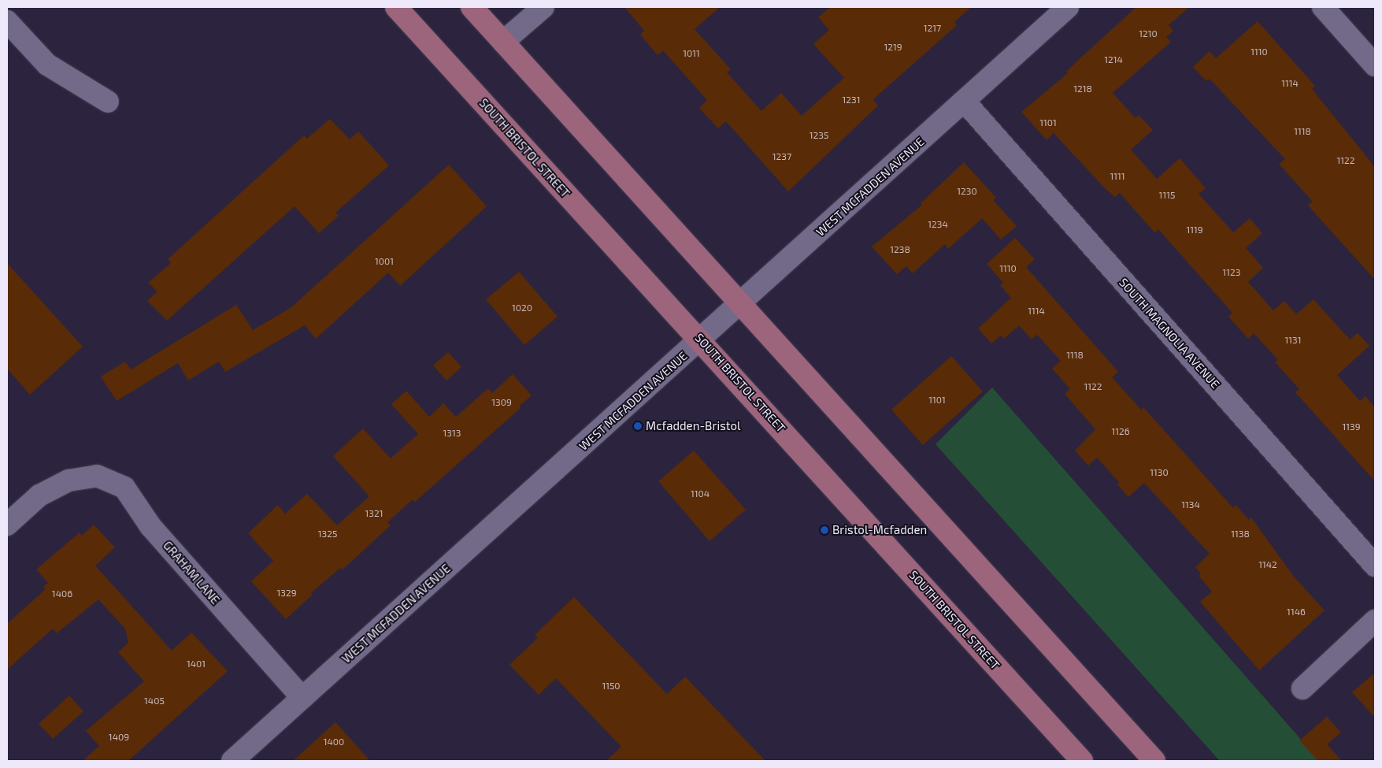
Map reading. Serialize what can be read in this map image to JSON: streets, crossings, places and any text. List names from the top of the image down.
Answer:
{
  "streets": {
    "main road": ["SOUTH BRISTOL STREET"],
    "street": ["WEST MCFADDEN AVENUE", "SOUTH MAGNOLIA AVENUE", "GRAHAM LANE"]
  },
  "crossings": [
    ["SOUTH BRISTOL STREET", "WEST MCFADDEN AVENUE"],
    ["WEST MCFADDEN AVENUE", "SOUTH MAGNOLIA AVENUE"],
    ["WEST MCFADDEN AVENUE", "GRAHAM LANE"]
  ],
  "places": ["Mcfadden-Bristol", "Bristol-Mcfadden"],
  "house_numbers": [
    "1217",
    "1210",
    "1219",
    "1110",
    "1011",
    "1214",
    "1114",
    "1218",
    "1231",
    "1101",
    "1118",
    "1235",
    "1237",
    "1122",
    "1111",
    "1230",
    "1115",
    "1234",
    "1119",
    "1238",
    "1001",
    "1110",
    "1123",
    "1020",
    "1114",
    "1131",
    "1118",
    "1122",
    "1101",
    "1309",
    "1139",
    "1126",
    "1313",
    "1130",
    "1104",
    "1134",
    "1321",
    "1325",
    "1138",
    "1142",
    "1329",
    "1406",
    "1146",
    "1401",
    "1150",
    "1405",
    "1409",
    "1400"
  ]
}
